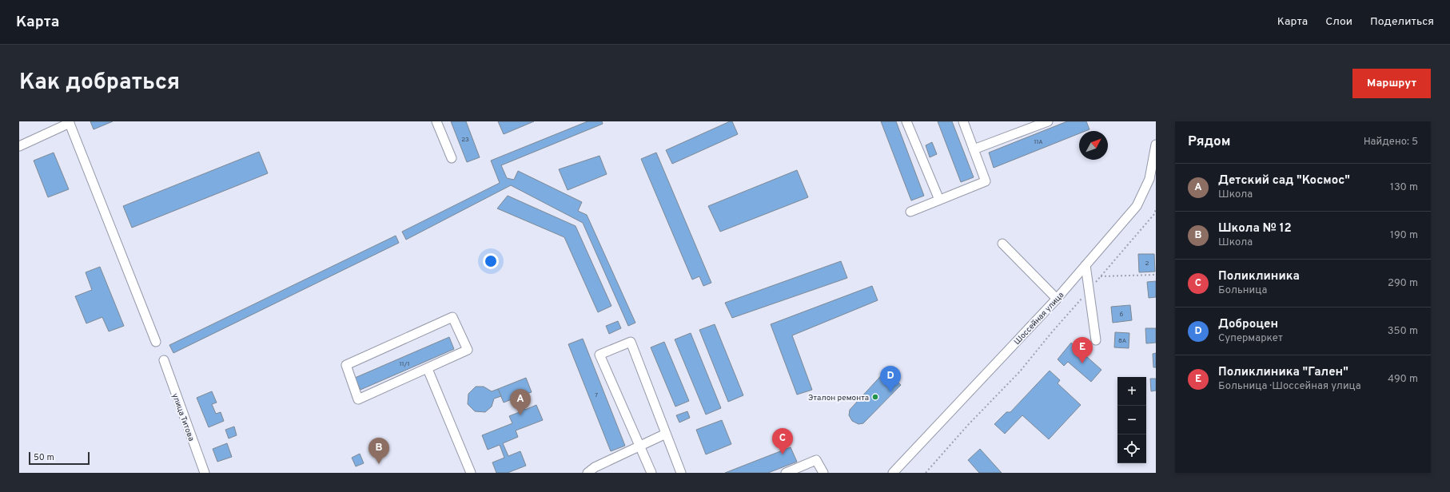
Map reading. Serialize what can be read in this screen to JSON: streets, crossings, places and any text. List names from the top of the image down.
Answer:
{
  "streets": {
    "street": ["Шоссейная улица", "улица Титова"]
  },
  "places": ["Эталон ремонта"],
  "house_numbers": [
    "23",
    "11А",
    "2",
    "6",
    "8А",
    "11/1",
    "7"
  ],
  "scale_bar": "50 m",
  "north": "top right",
  "page": {
    "header": "Карта",
    "nav": ["Карта", "Слои", "Поделиться"],
    "title": "Как добраться",
    "buttons": "Маршрут",
    "heading": ["Рядом", "Найдено: 5"],
    "list": [
      {
        "mark": "A",
        "name": "Детский сад \"Космос\"",
        "note": "Школа",
        "value": "130 m"
      },
      {
        "mark": "B",
        "name": "Школа № 12",
        "note": "Школа",
        "value": "190 m"
      },
      {
        "mark": "C",
        "name": "Поликлиника",
        "note": "Больница",
        "value": "290 m"
      },
      {
        "mark": "D",
        "name": "Доброцен",
        "note": "Супермаркет",
        "value": "350 m"
      },
      {
        "mark": "E",
        "name": "Поликлиника \"Гален\"",
        "note": "Больница · Шоссейная улица",
        "value": "490 m"
      }
    ],
    "pins": [
      "E",
      "D",
      "A",
      "C",
      "B"
    ],
    "map_buttons": ["+", "−"],
    "scale": "50 m"
  }
}
